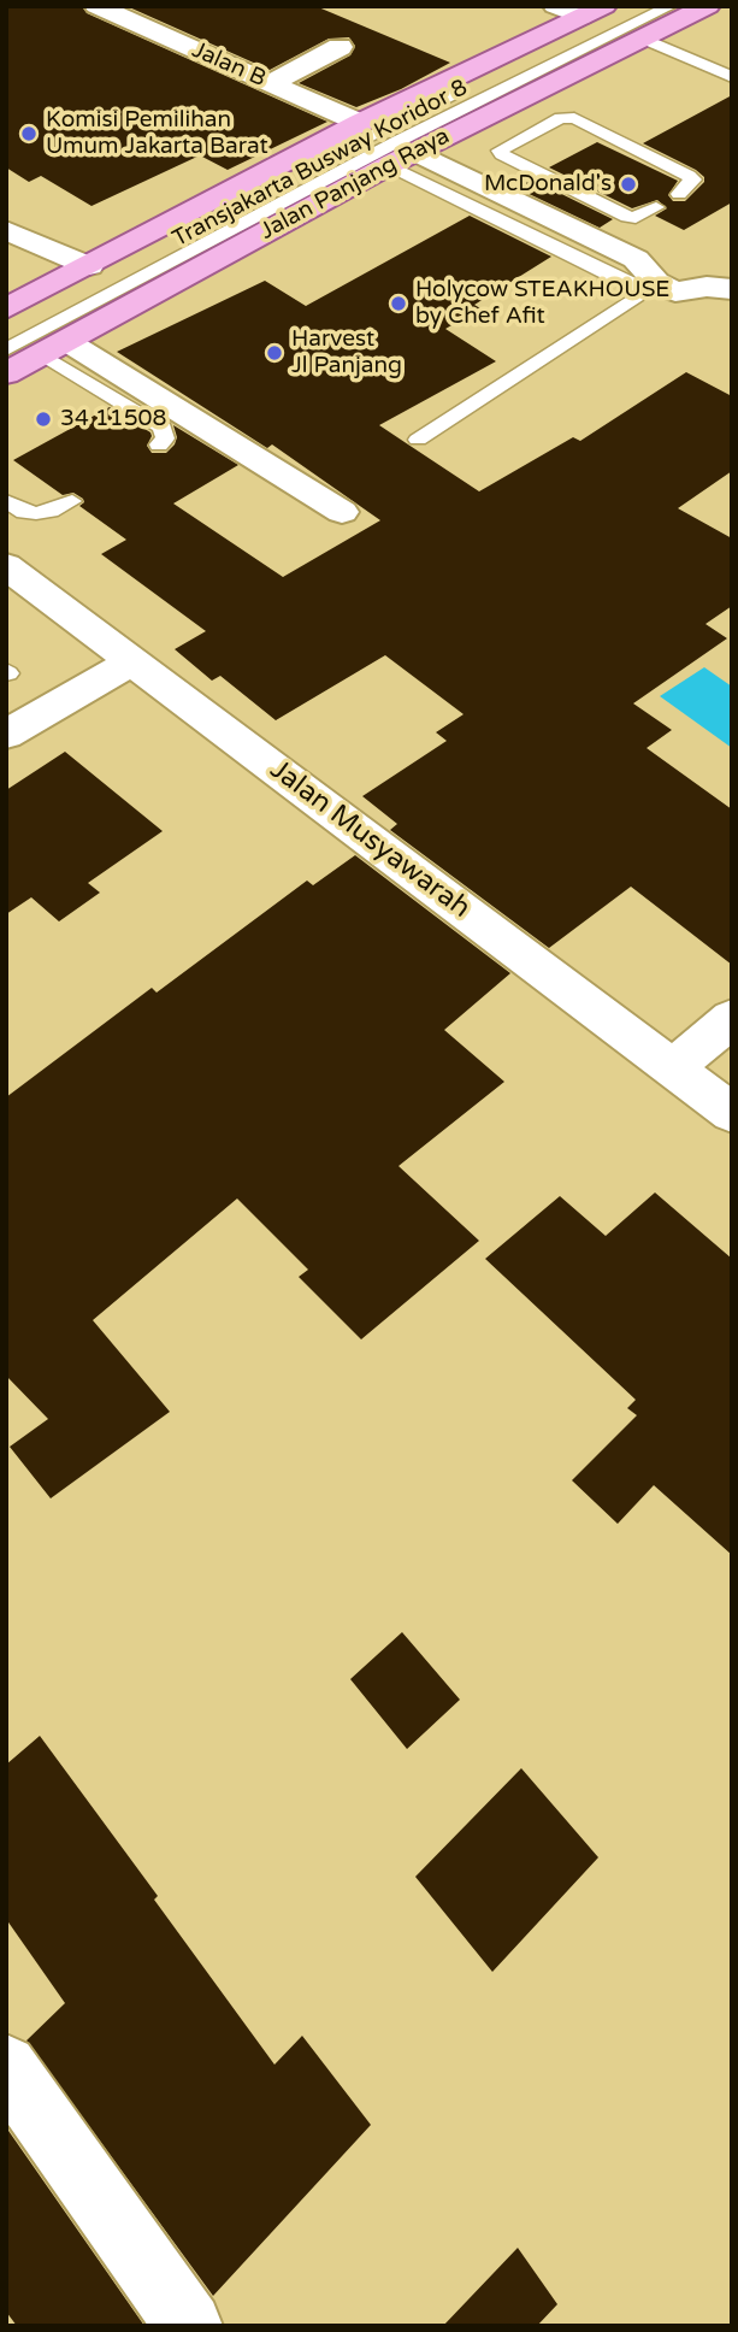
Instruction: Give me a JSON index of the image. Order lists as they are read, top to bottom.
{
  "streets": {
    "main road": ["Jalan Panjang Raya"],
    "street": ["Jalan B", "Jalan Musyawarah"],
    "lane": ["Transjakarta Busway Koridor 8"]
  },
  "crossings": [
    ["Jalan B", "Jalan Panjang Raya"]
  ],
  "places": [
    "Komisi Pemilihan Umum Jakarta Barat",
    "McDonald's",
    "Holycow STEAKHOUSE by Chef Afit",
    "Harvest Jl Panjang",
    "34 11508"
  ]
}
